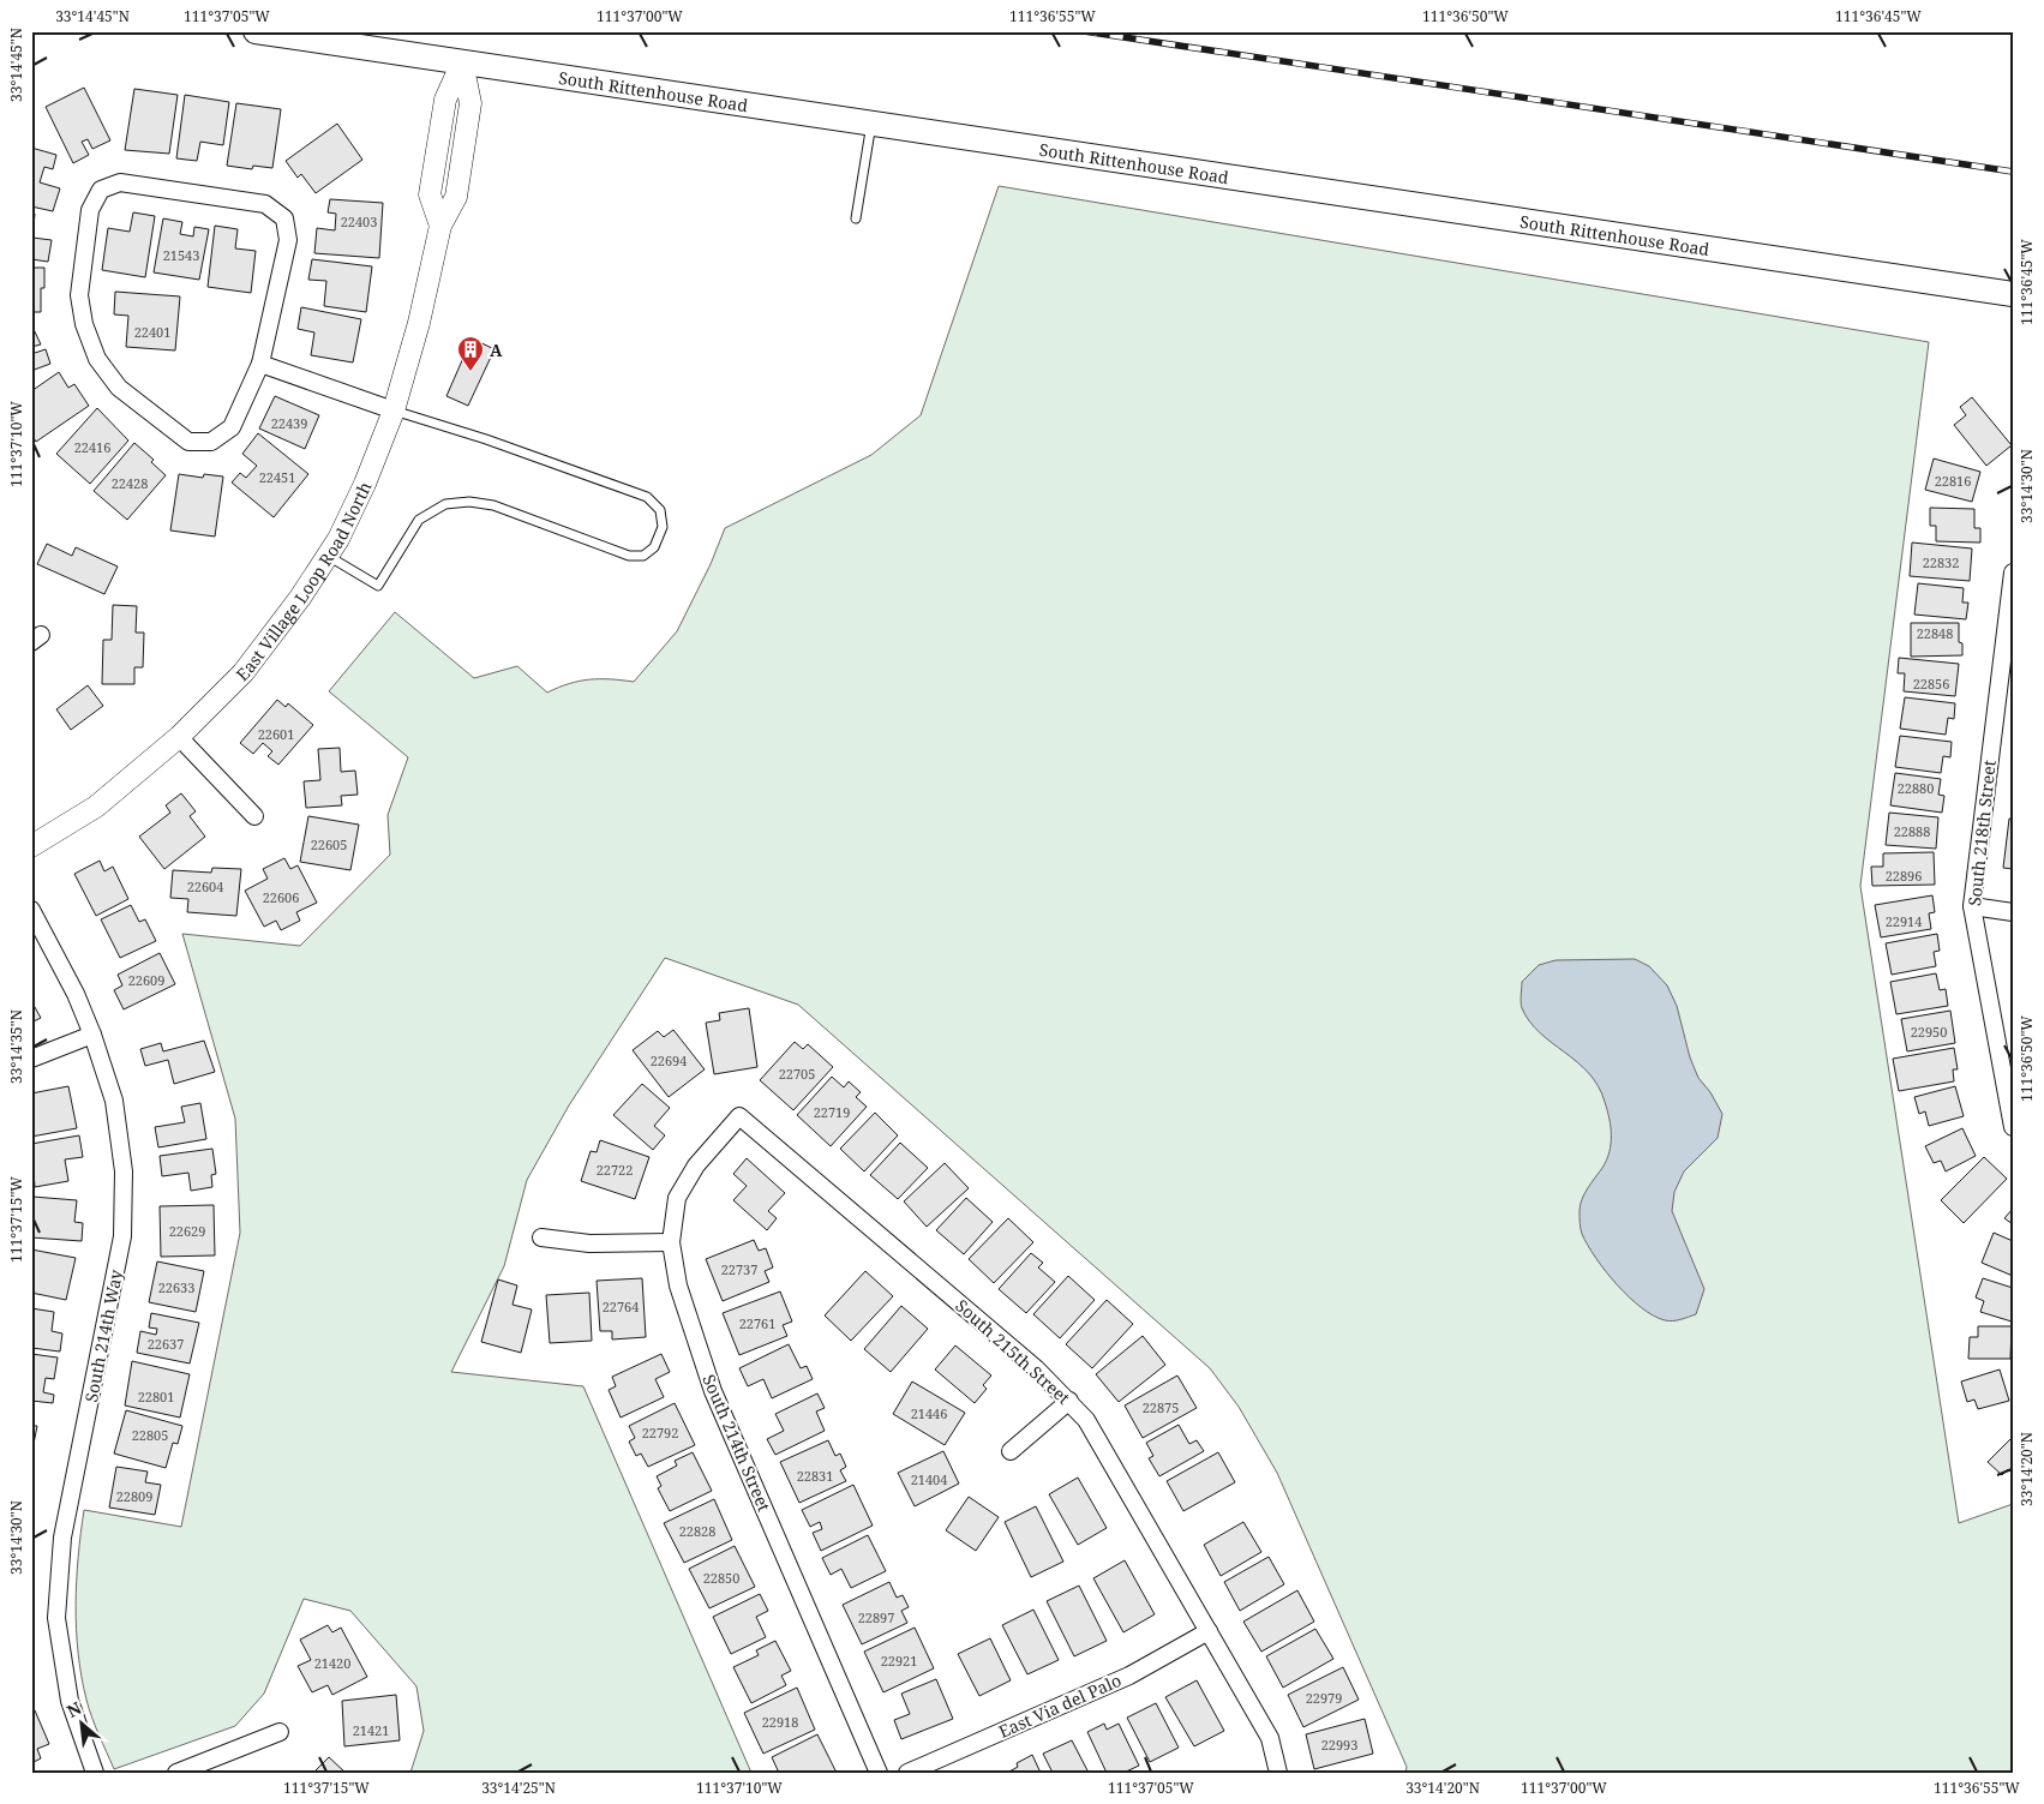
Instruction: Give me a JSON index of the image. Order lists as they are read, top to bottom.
{
  "streets": {
    "main road": ["South Rittenhouse Road"],
    "street": [
      "East Village Loop Road North",
      "South 218th Street",
      "South 214th Way",
      "South 215th Street",
      "South 214th Street",
      "East Via del Palo"
    ]
  },
  "crossings": [
    ["South Rittenhouse Road", "East Village Loop Road North"],
    ["South 215th Street", "South 214th Street"],
    ["South 215th Street", "East Via del Palo"]
  ],
  "places": {
    "building": ["A"]
  },
  "house_numbers": [
    "22403",
    "21543",
    "22401",
    "22439",
    "22416",
    "22451",
    "22816",
    "22428",
    "22832",
    "22848",
    "22856",
    "22601",
    "22880",
    "22888",
    "22605",
    "22896",
    "22604",
    "22606",
    "22914",
    "22609",
    "22950",
    "22694",
    "22705",
    "22719",
    "22722",
    "22629",
    "22737",
    "22633",
    "22764",
    "22761",
    "22637",
    "22801",
    "22875",
    "21446",
    "22792",
    "22805",
    "22831",
    "21404",
    "22809",
    "22828",
    "22850",
    "22897",
    "22921",
    "21420",
    "22979",
    "22918",
    "21421",
    "22993"
  ],
  "north": "top left",
  "coordinates": [
    "33°14'45\"N",
    "111°37'05\"W",
    "111°37'00\"W",
    "111°36'55\"W",
    "111°36'50\"W",
    "111°36'45\"W",
    "111°37'10\"W",
    "33°14'30\"N",
    "33°14'35\"N",
    "111°37'15\"W",
    "33°14'20\"N",
    "33°14'25\"N"
  ]
}
